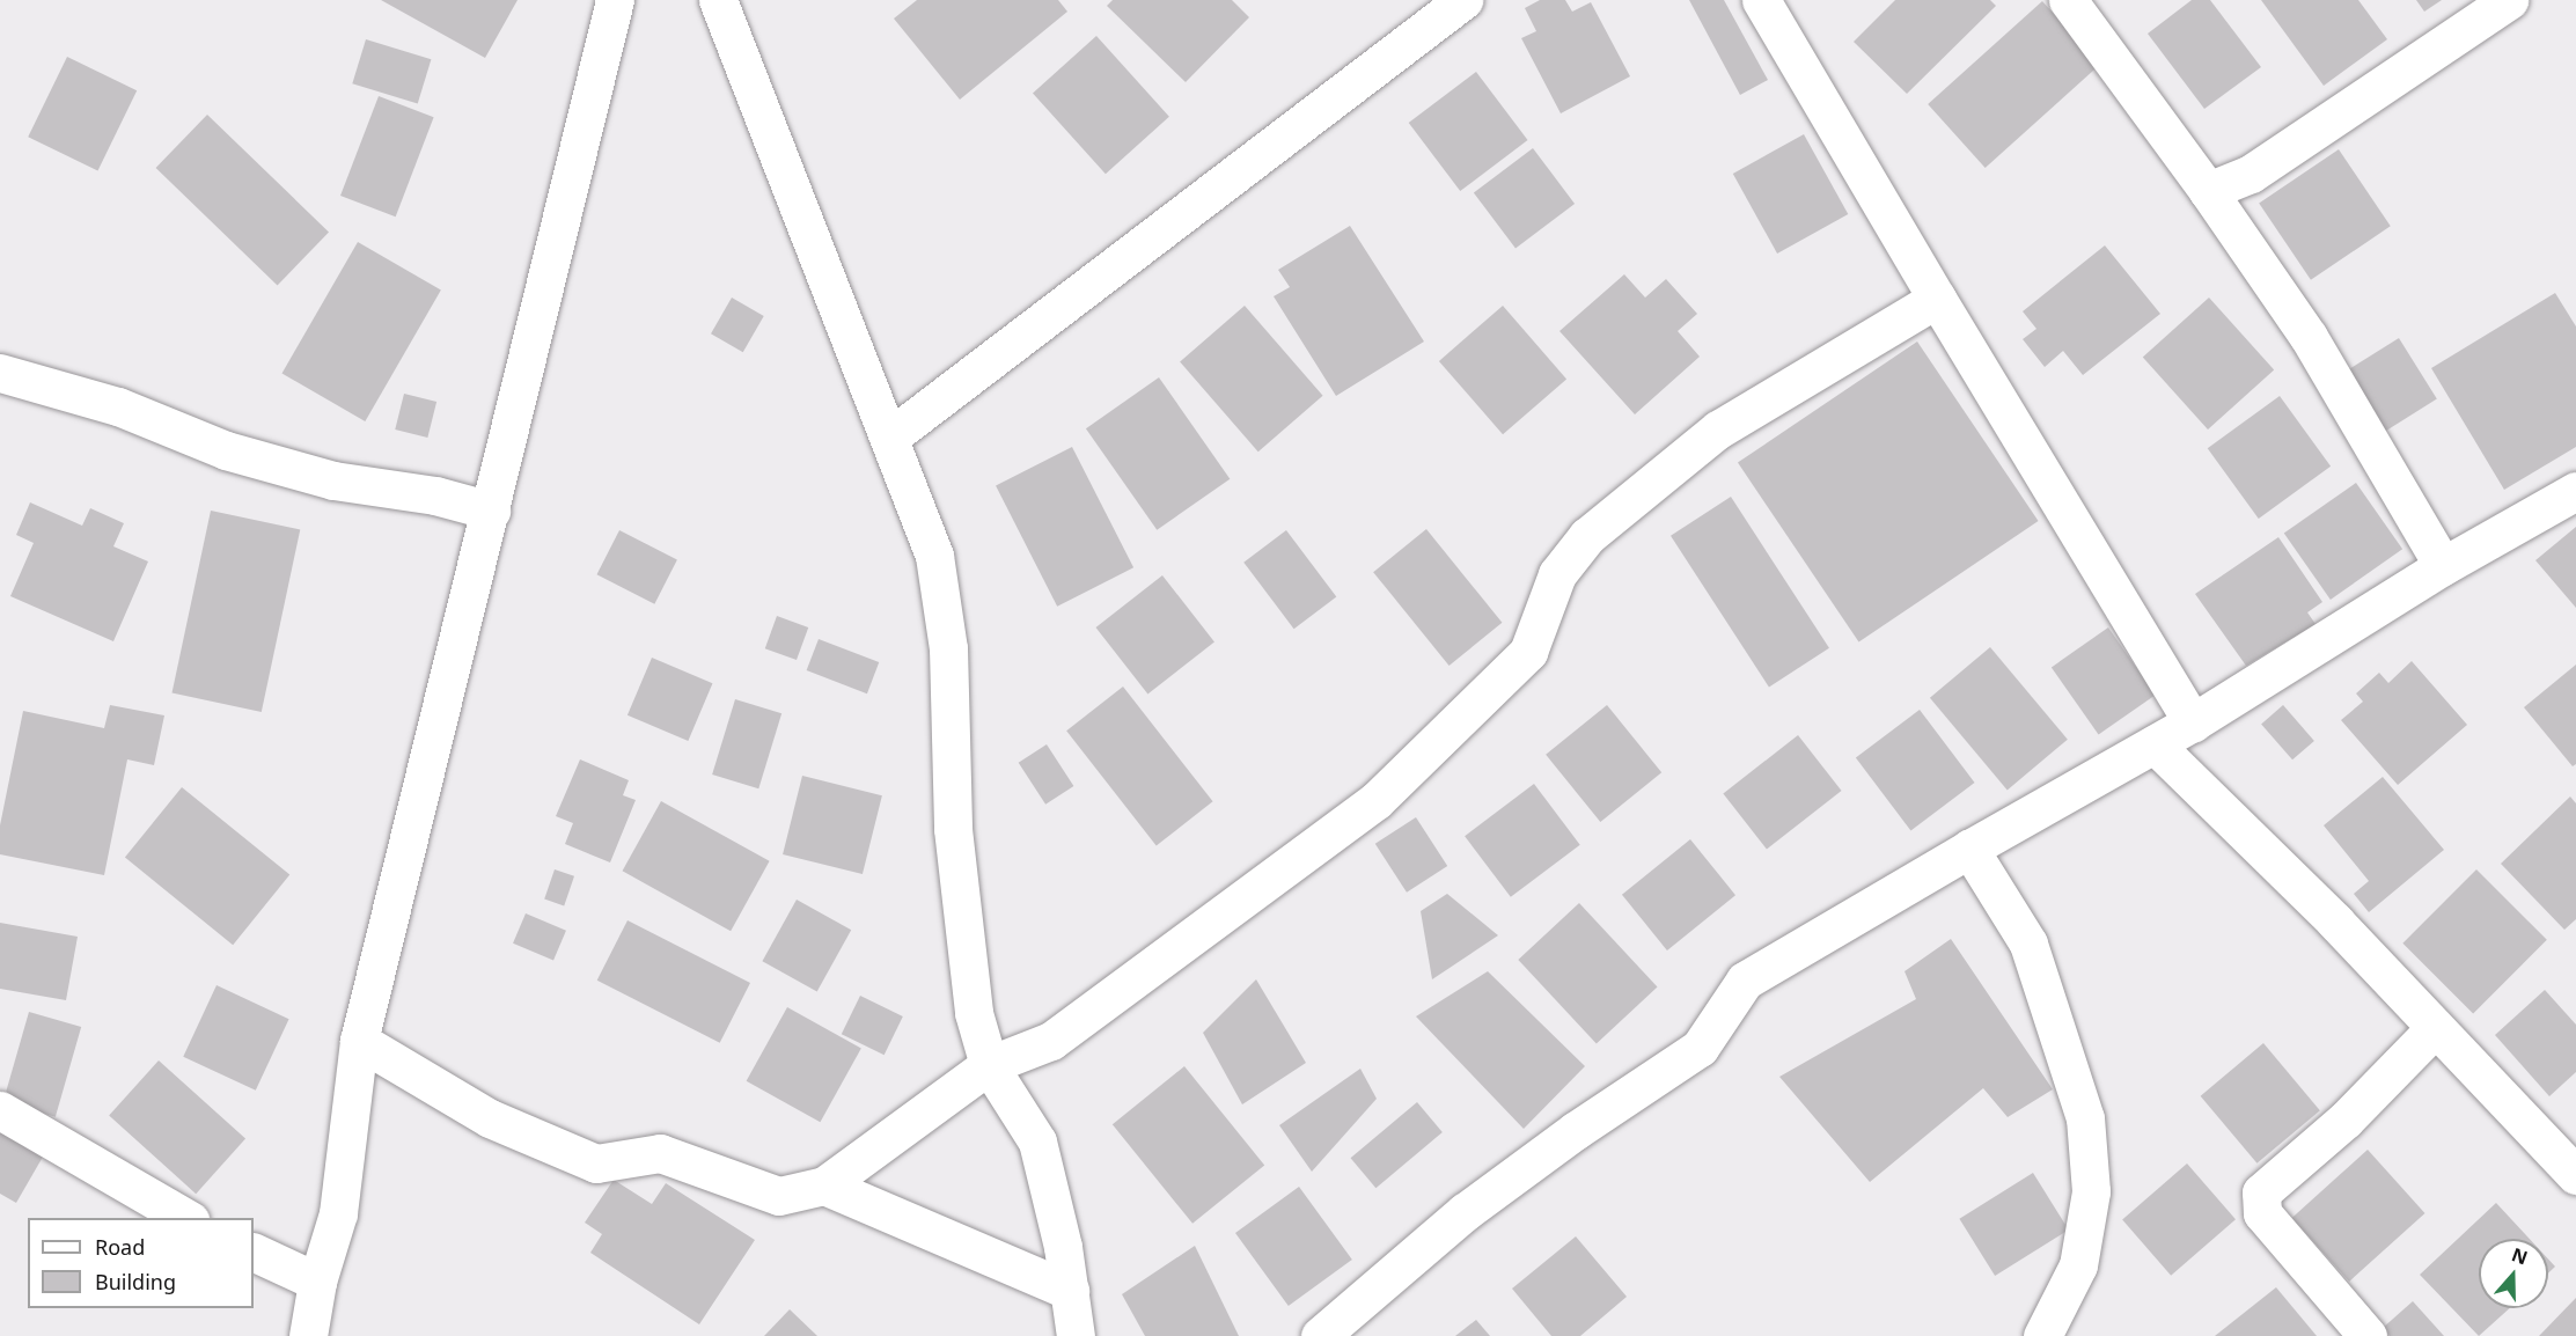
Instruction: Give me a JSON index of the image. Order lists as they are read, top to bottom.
{
  "legend": ["Road", "Building"],
  "north": "top"
}
